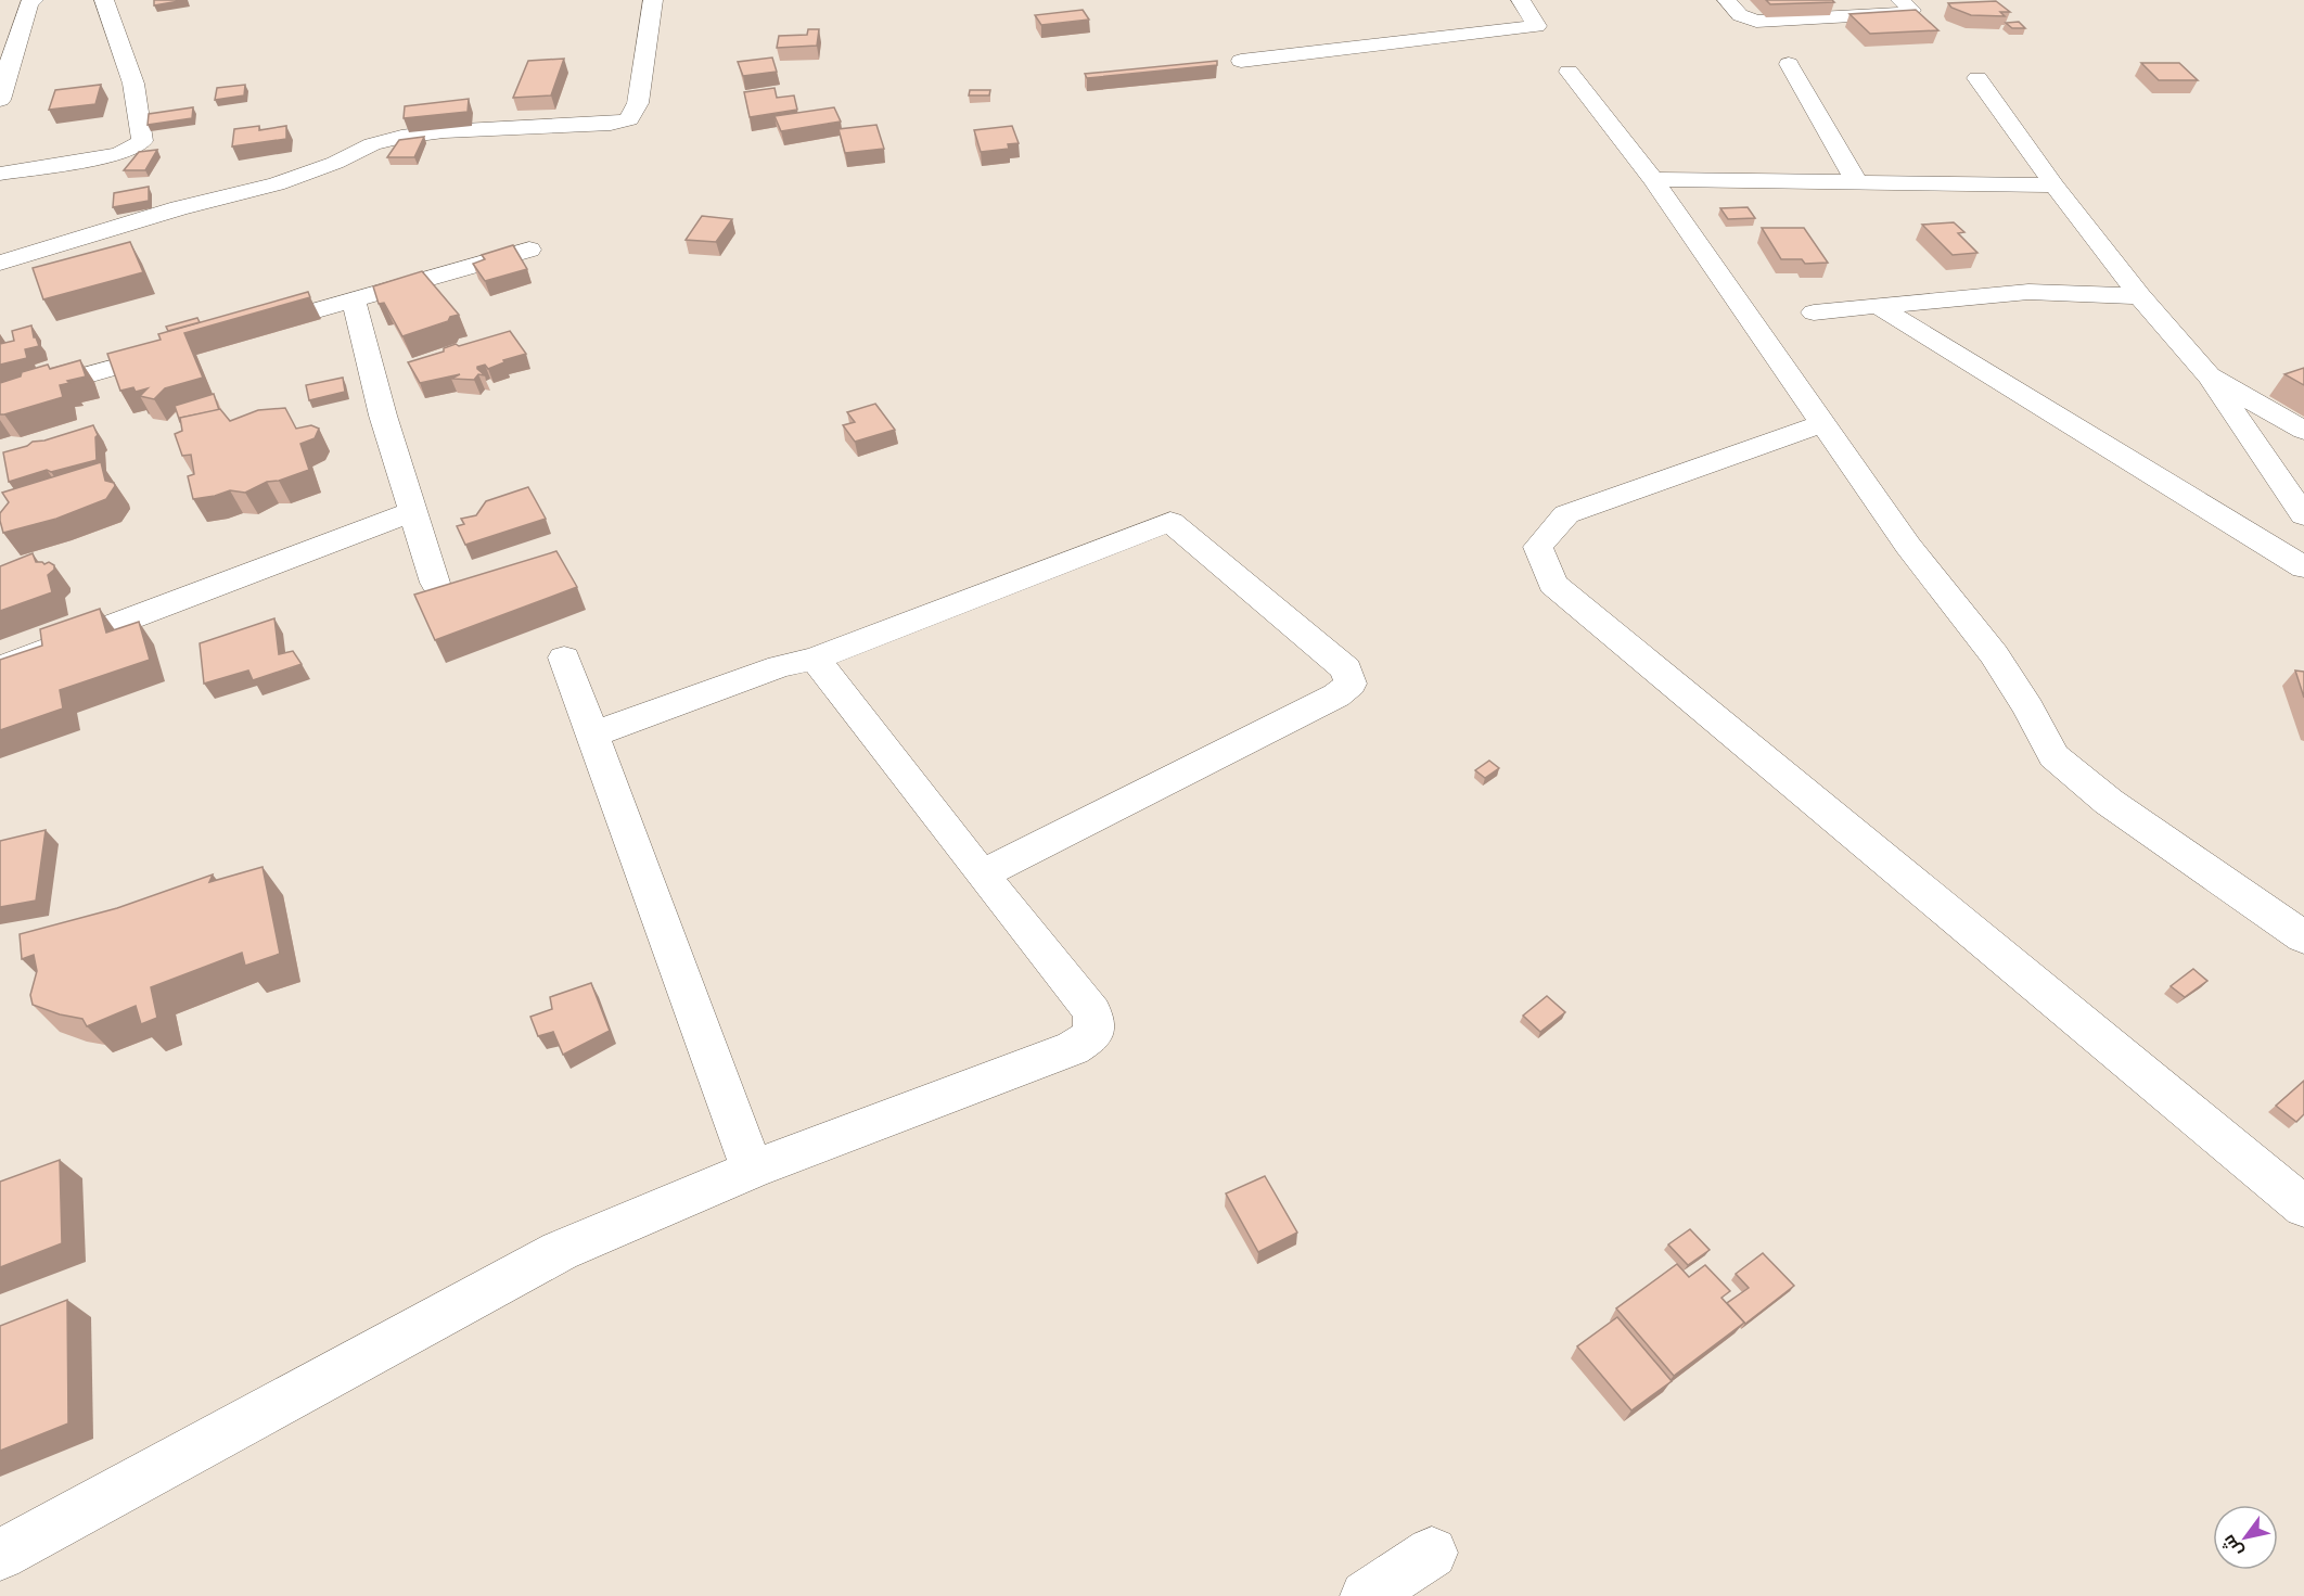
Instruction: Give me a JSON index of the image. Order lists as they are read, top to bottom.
{
  "north": "bottom left"
}
